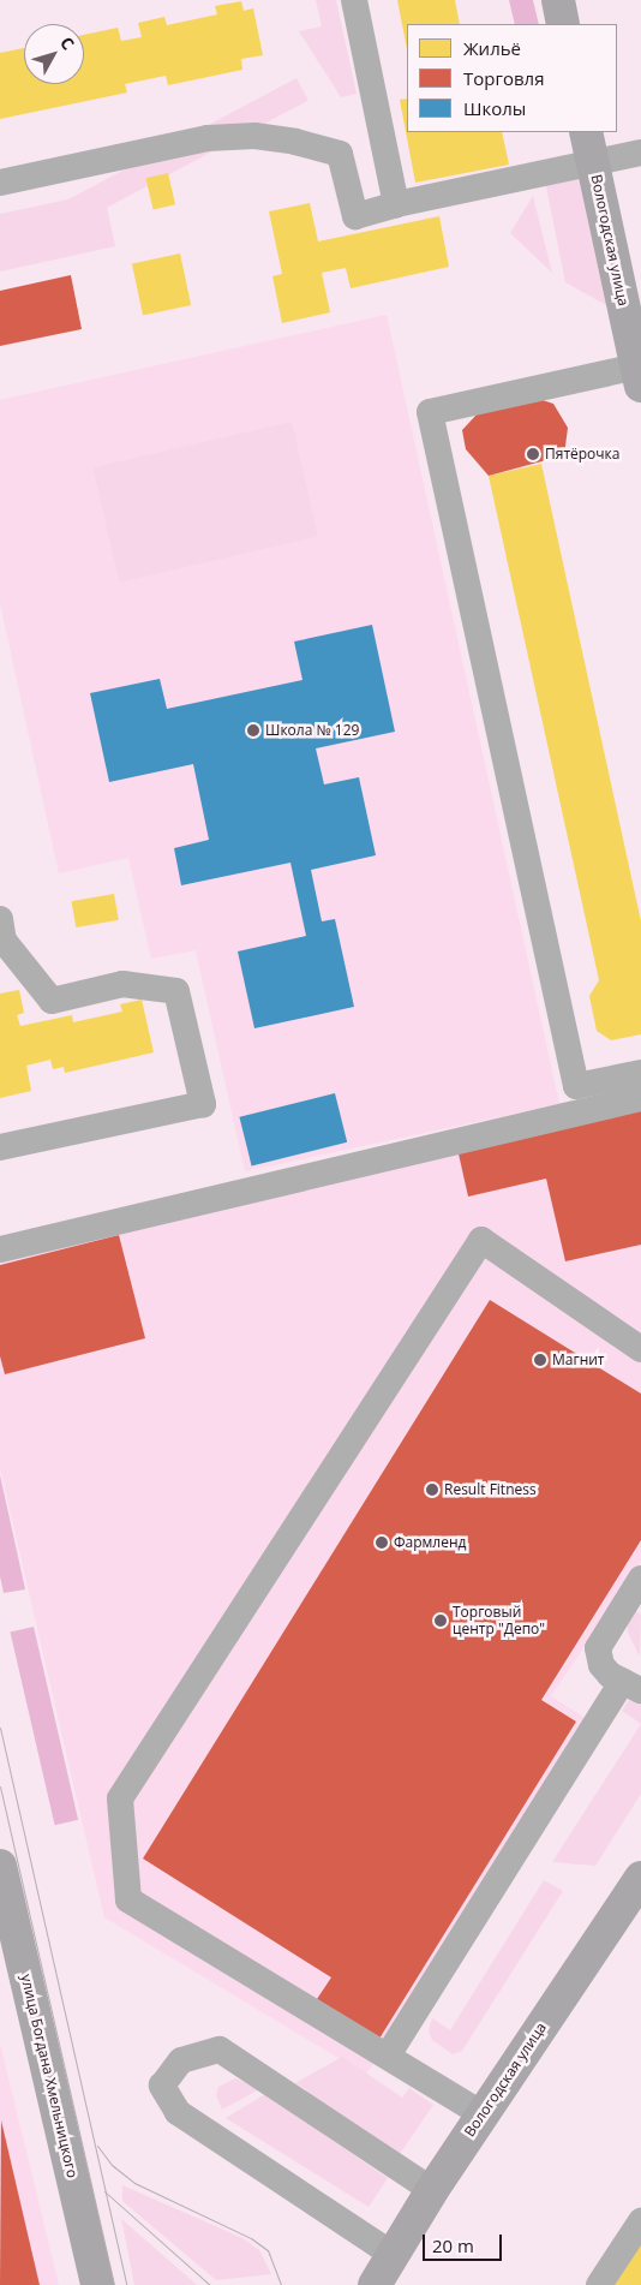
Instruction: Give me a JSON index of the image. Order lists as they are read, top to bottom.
{
  "streets": {
    "main road": ["Вологодская улица", "улица Богдана Хмельницкого"]
  },
  "places": [
    "Пятёрочка",
    "Школа № 129",
    "Магнит",
    "Result Fitness",
    "Фармленд",
    "Торговый центр \"Депо\""
  ],
  "legend": ["Жильё", "Торговля", "Школы"],
  "scale_bar": "20 m",
  "north": "top right"
}
